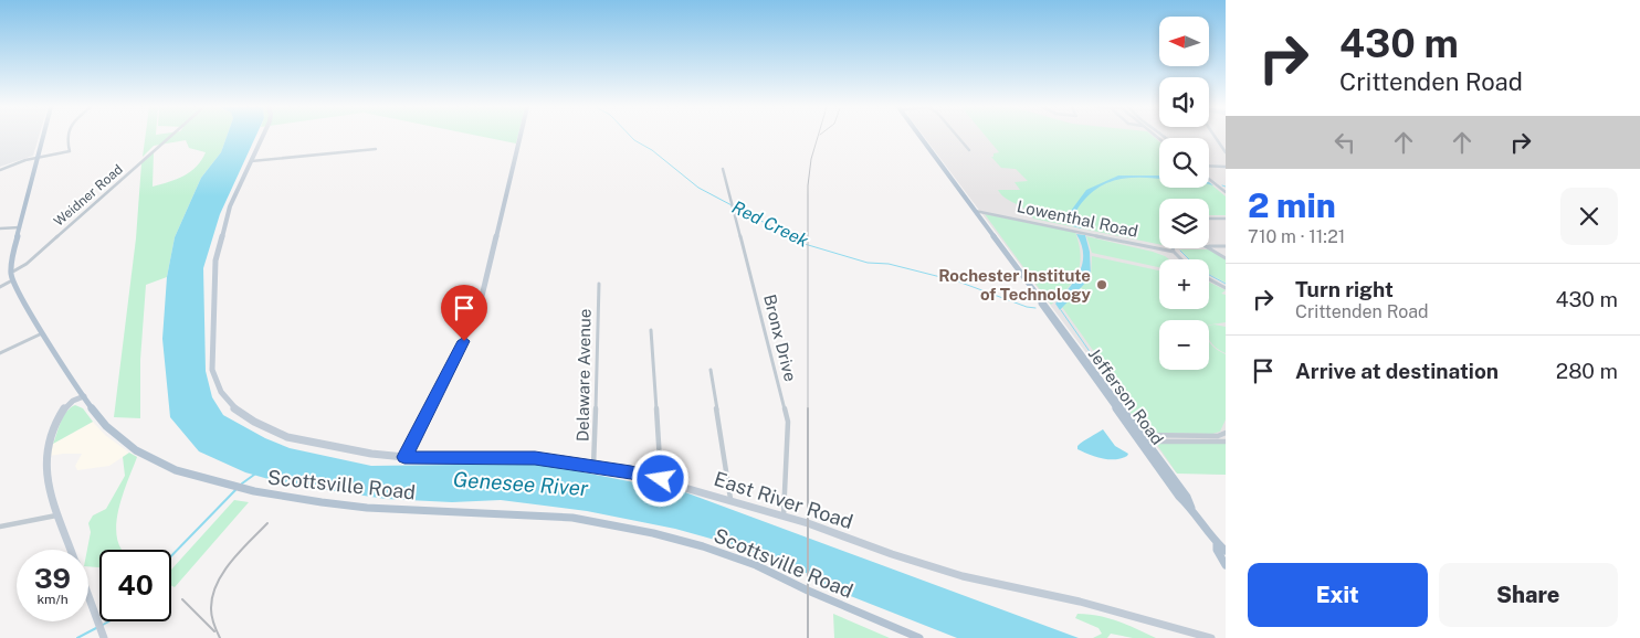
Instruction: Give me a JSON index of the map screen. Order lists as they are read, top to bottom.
{
  "streets": {
    "main road": ["Jefferson Road", "Scottsville Road"],
    "street": [
      "Weidner Road",
      "Lowenthal Road",
      "Bronx Drive",
      "Delaware Avenue",
      "East River Road"
    ]
  },
  "crossings": [
    ["Weidner Road", "Scottsville Road"],
    ["Lowenthal Road", "Jefferson Road"],
    ["Bronx Drive", "East River Road"],
    ["Delaware Avenue", "East River Road"]
  ],
  "water": ["Red Creek", "Genesee River"],
  "places": ["Rochester Institute of Technology"],
  "north": "left",
  "page": {
    "turn": ["430 m", "Crittenden Road"],
    "map_buttons": ["+", "−"],
    "heading": ["2 min", "710 m · 11:21"],
    "list": [
      {
        "name": "Turn right",
        "note": "Crittenden Road",
        "value": "430 m"
      },
      {
        "name": "Arrive at destination",
        "value": "280 m"
      }
    ],
    "speed": "39 km/h",
    "limit": "40",
    "buttons": ["Exit", "Share"]
  }
}
